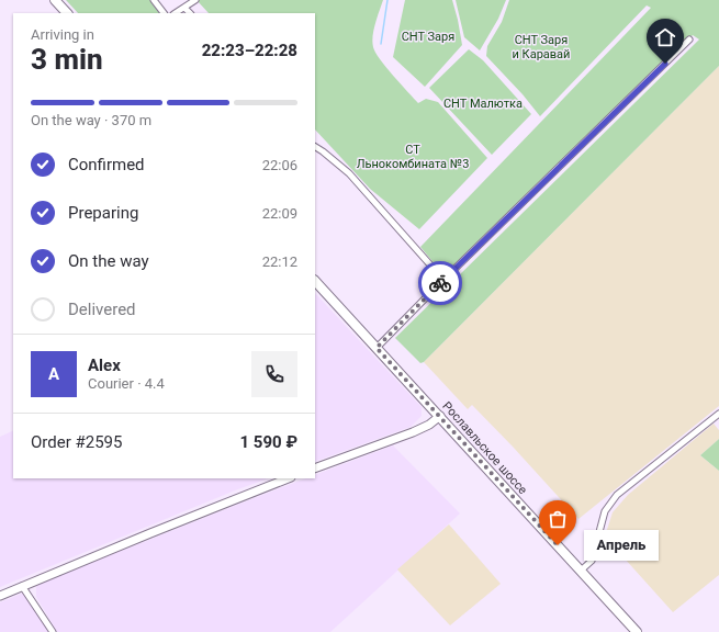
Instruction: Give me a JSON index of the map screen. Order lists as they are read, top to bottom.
{
  "streets": {
    "main road": ["Рославльское шоссе"]
  },
  "parks": [
    "СНТ Заря",
    "СНТ Заря и Каравай",
    "СНТ Малютка",
    "СТ Льнокомбината №3"
  ],
  "places": ["Апрель"],
  "page": {
    "heading": ["3 min", "Arriving in", "22:23–22:28"],
    "panel": [
      "Alex",
      "Courier · 4.4",
      "Order #2595",
      "1 590 ₽"
    ],
    "bar": "On the way · 370 m",
    "list": [
      ["Confirmed", "22:06"],
      ["Preparing", "22:09"],
      ["On the way", "22:12"],
      "Delivered"
    ],
    "round": "A",
    "bubble": "Апрель"
  }
}
